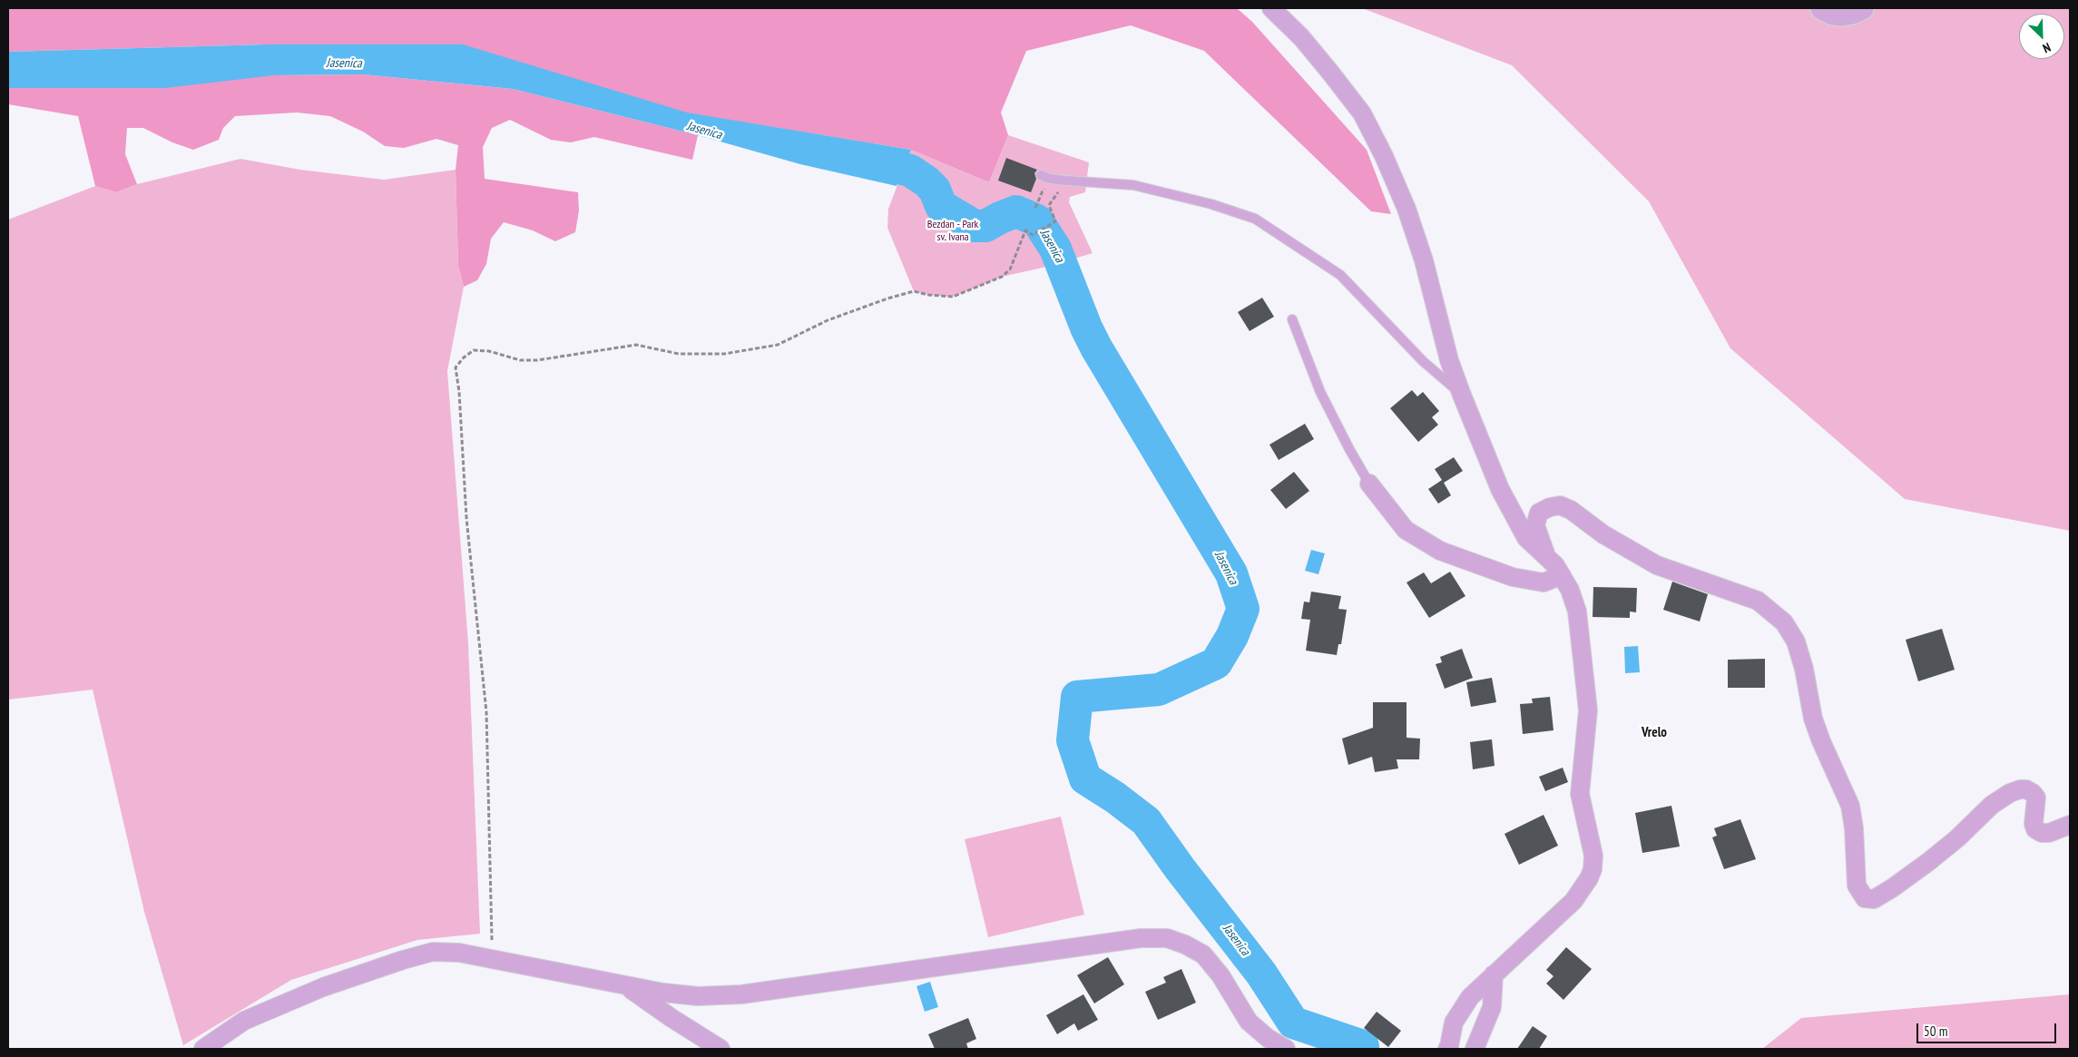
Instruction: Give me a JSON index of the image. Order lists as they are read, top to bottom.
{
  "districts": ["Vrelo"],
  "water": ["Jasenica"],
  "parks": ["Bezdan - Park sv. Ivana"],
  "scale_bar": "50 m",
  "north": "bottom right"
}
